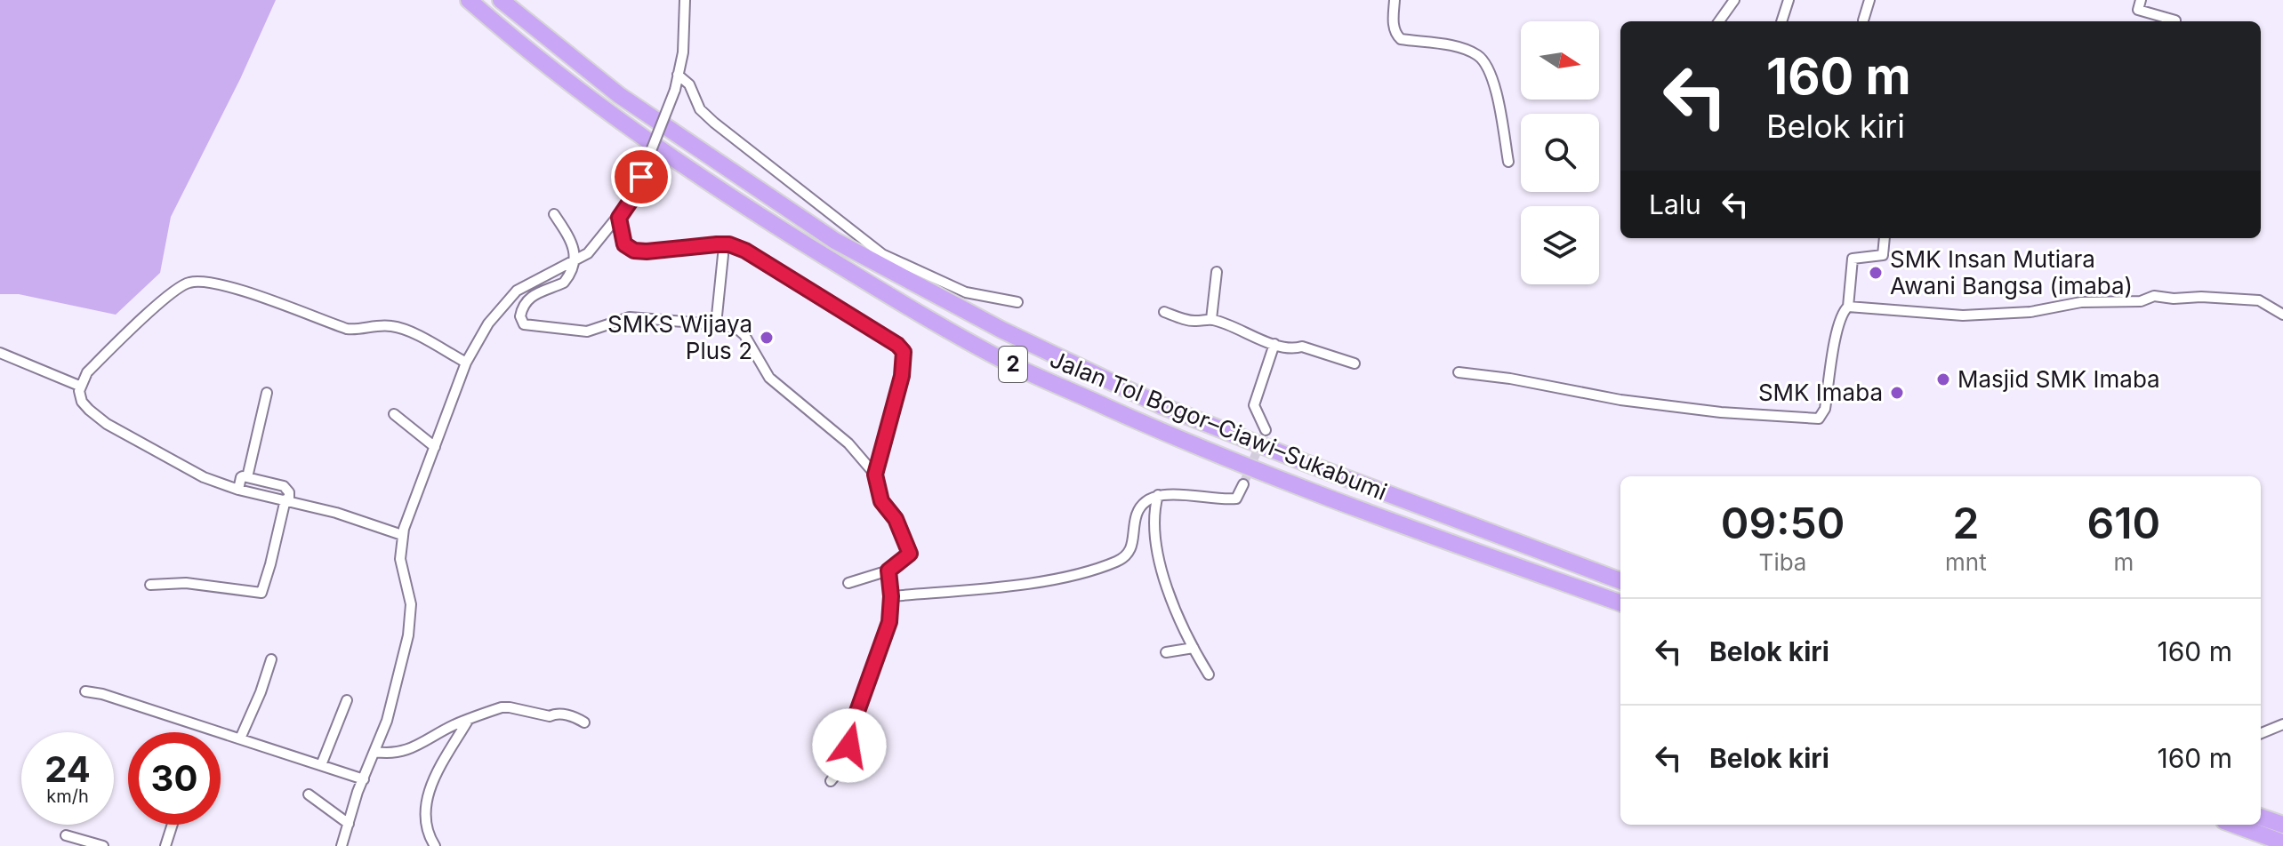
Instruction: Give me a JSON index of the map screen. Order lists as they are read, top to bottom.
{
  "streets": {
    "highway": ["2", "Jalan Tol Bogor–Ciawi–Sukabumi"]
  },
  "places": [
    "SMK Insan Mutiara Awani Bangsa (imaba)",
    "SMKS Wijaya Plus 2",
    "Masjid SMK Imaba",
    "SMK Imaba"
  ],
  "north": "right",
  "page": {
    "turn": ["160 m", "Belok kiri"],
    "then": "Lalu",
    "eta": [
      "09:50",
      "Tiba",
      "2",
      "mnt",
      "610",
      "m"
    ],
    "list": [
      {
        "name": "Belok kiri",
        "value": "160 m"
      },
      {
        "name": "Belok kiri",
        "value": "160 m"
      }
    ],
    "speed": "24 km/h",
    "limit": "30"
  }
}
